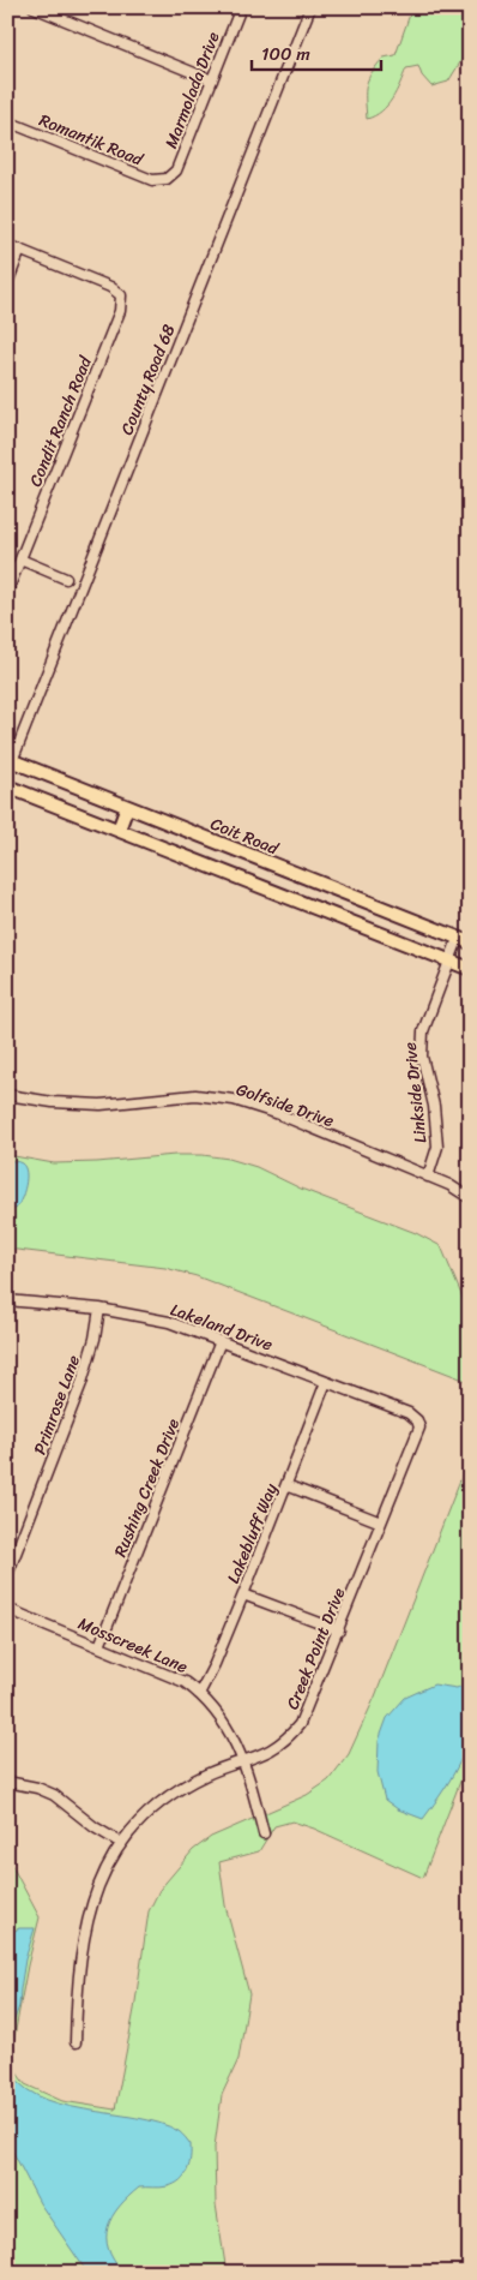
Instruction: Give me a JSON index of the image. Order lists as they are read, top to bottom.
{
  "streets": {
    "main road": ["Coit Road"],
    "street": [
      "Marmolada Drive",
      "Romantik Road",
      "County Road 68",
      "Condit Ranch Road",
      "Linkside Drive",
      "Golfside Drive",
      "Lakeland Drive",
      "Primrose Lane",
      "Rushing Creek Drive",
      "Lakebluff Way",
      "Mosscreek Lane",
      "Creek Point Drive"
    ]
  },
  "crossings": [
    ["Marmolada Drive", "Romantik Road"],
    ["County Road 68", "Coit Road"],
    ["Coit Road", "Linkside Drive"],
    ["Linkside Drive", "Golfside Drive"],
    ["Lakeland Drive", "Primrose Lane"],
    ["Lakeland Drive", "Rushing Creek Drive"],
    ["Lakeland Drive", "Lakebluff Way"],
    ["Lakeland Drive", "Creek Point Drive"],
    ["Rushing Creek Drive", "Mosscreek Lane"],
    ["Lakebluff Way", "Mosscreek Lane"],
    ["Mosscreek Lane", "Creek Point Drive"]
  ],
  "scale_bar": "100 m"
}
